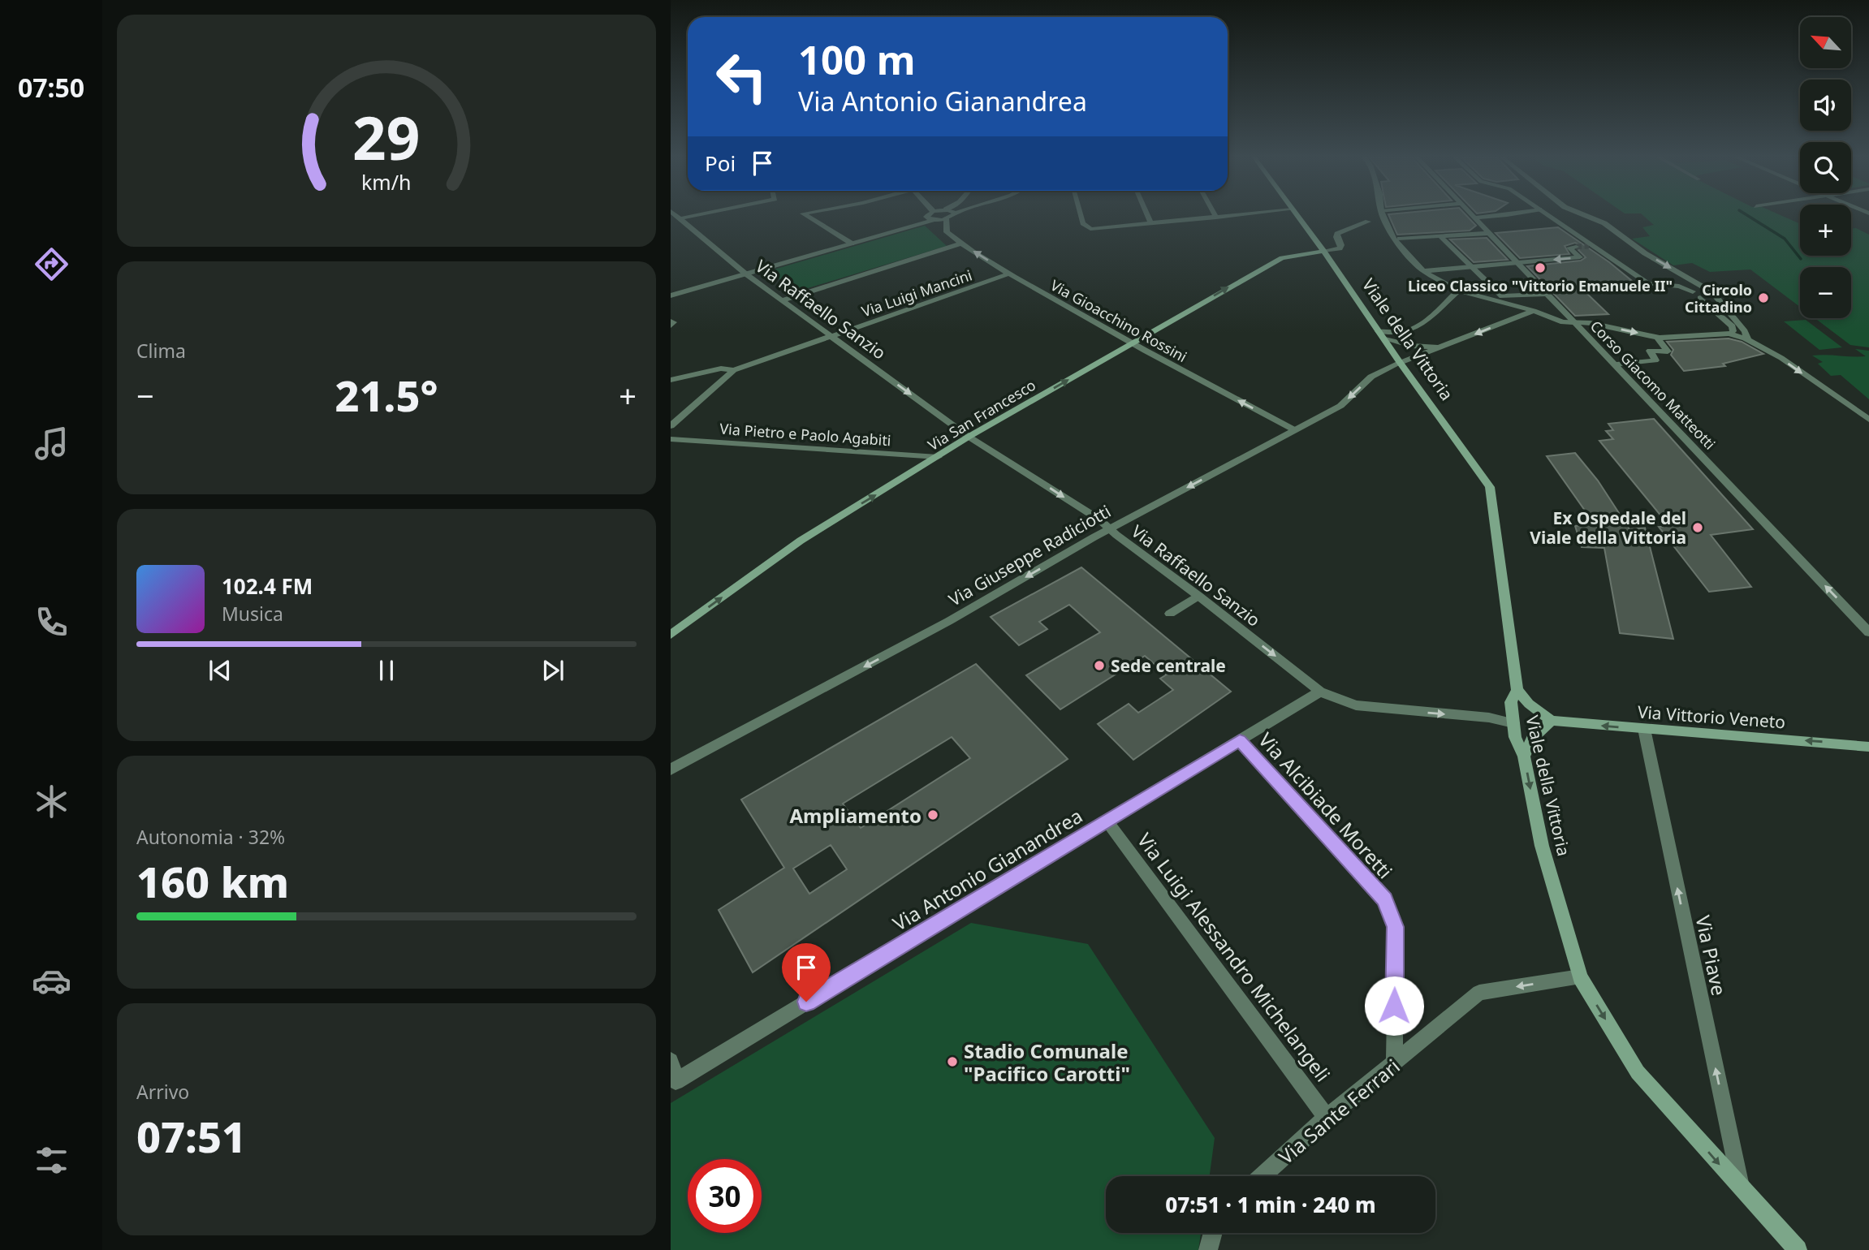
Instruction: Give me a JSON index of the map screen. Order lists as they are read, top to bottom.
{
  "streets": {
    "main road": ["Viale della Vittoria", "Via San Francesco", "Via Vittorio Veneto"],
    "street": [
      "Via Luigi Mancini",
      "Via Raffaello Sanzio",
      "Via Gioacchino Rossini",
      "Corso Giacomo Matteotti",
      "Via Pietro e Paolo Agabiti",
      "Via Giuseppe Radiciotti",
      "Via Alcibiade Moretti",
      "Via Antonio Gianandrea",
      "Via Piave",
      "Via Luigi Alessandro Michelangeli",
      "Via Sante Ferrari"
    ]
  },
  "crossings": [
    ["Via Luigi Mancini", "Via Raffaello Sanzio"],
    ["Via Luigi Mancini", "Via Gioacchino Rossini"],
    ["Via Raffaello Sanzio", "Viale della Vittoria"],
    ["Via Raffaello Sanzio", "Via San Francesco"],
    ["Via Raffaello Sanzio", "Via Giuseppe Radiciotti"],
    ["Via Raffaello Sanzio", "Via Antonio Gianandrea"],
    ["Via Gioacchino Rossini", "Via San Francesco"],
    ["Via Gioacchino Rossini", "Via Giuseppe Radiciotti"],
    ["Viale della Vittoria", "Via San Francesco"],
    ["Viale della Vittoria", "Via Giuseppe Radiciotti"],
    ["Viale della Vittoria", "Via Piave"],
    ["Viale della Vittoria", "Via Sante Ferrari"],
    ["Via San Francesco", "Via Pietro e Paolo Agabiti"],
    ["Via Vittorio Veneto", "Via Piave"],
    ["Via Alcibiade Moretti", "Via Antonio Gianandrea"],
    ["Via Alcibiade Moretti", "Via Sante Ferrari"],
    ["Via Antonio Gianandrea", "Via Luigi Alessandro Michelangeli"],
    ["Via Luigi Alessandro Michelangeli", "Via Sante Ferrari"]
  ],
  "one_way": [
    "Via Raffaello Sanzio",
    "Via Gioacchino Rossini",
    "Viale della Vittoria",
    "Corso Giacomo Matteotti",
    "Via San Francesco",
    "Via Giuseppe Radiciotti",
    "Via Vittorio Veneto",
    "Via Piave",
    "Via Sante Ferrari"
  ],
  "places": [
    "Liceo Classico \"Vittorio Emanuele II\"",
    "Circolo Cittadino",
    "Ex Ospedale del Viale della Vittoria",
    "Sede centrale",
    "Ampliamento",
    "Stadio Comunale \"Pacifico Carotti\""
  ],
  "north": "top left",
  "page": {
    "tabs": "07:50",
    "map_buttons": ["+", "−"],
    "turn": ["100 m", "Via Antonio Gianandrea"],
    "then": "Poi",
    "tile": [
      "Clima",
      ["Autonomia · 32%", "160 km"],
      ["Arrivo", "07:51"]
    ],
    "heat": ["−", "21.5°", "+"],
    "song": ["102.4 FM", "Musica"],
    "limit": "30",
    "trip": "07:51 · 1 min · 240 m",
    "gauge": ["29", "km/h"]
  }
}
